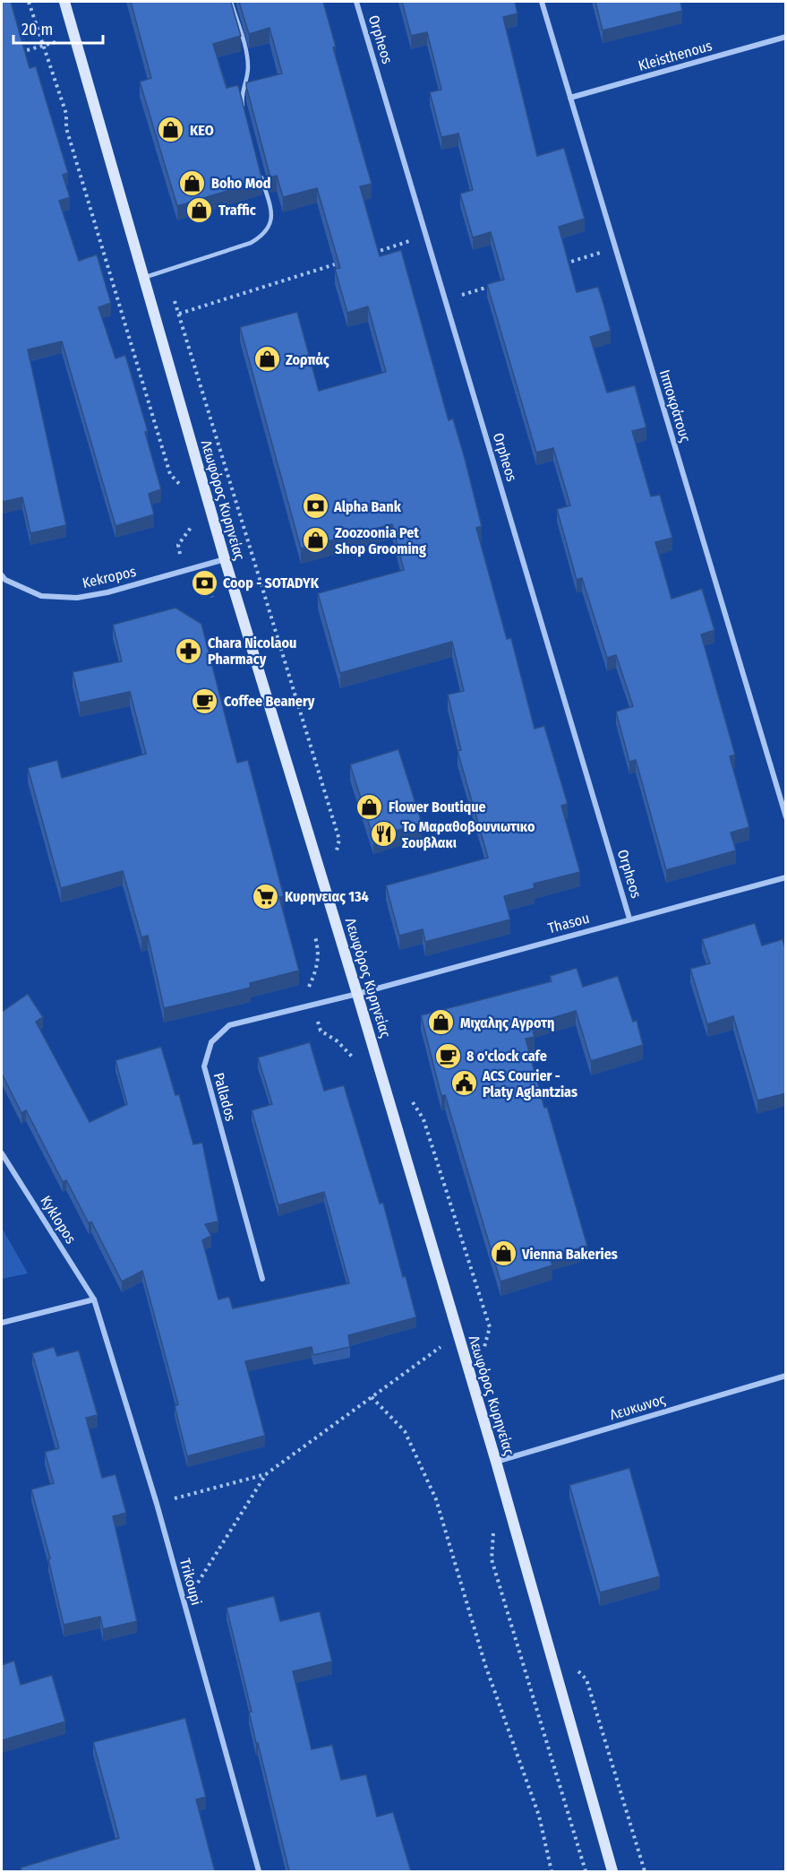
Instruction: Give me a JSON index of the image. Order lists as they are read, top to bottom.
{
  "streets": {
    "main road": ["Λεωφόρος Κυρηνείας"],
    "street": [
      "Orpheos",
      "Kleisthenous",
      "Ιπποκράτους",
      "Kekropos",
      "Thasou",
      "Pallados",
      "Kyklopos",
      "Λευκωνος",
      "Trikoupi"
    ]
  },
  "crossings": [
    ["Orpheos", "Thasou"],
    ["Kleisthenous", "Ιπποκράτους"],
    ["Λεωφόρος Κυρηνείας", "Kekropos"],
    ["Λεωφόρος Κυρηνείας", "Thasou"],
    ["Λεωφόρος Κυρηνείας", "Pallados"],
    ["Λεωφόρος Κυρηνείας", "Λευκωνος"],
    ["Thasou", "Pallados"],
    ["Kyklopos", "Trikoupi"]
  ],
  "places": {
    "shop": [
      "KEO",
      "Boho Mod",
      "Traffic",
      "Ζορπάς",
      "Zoozoonia Pet Shop Grooming",
      "Flower Boutique",
      "Μιχαλης Αγροτη",
      "Vienna Bakeries"
    ],
    "bank": ["Alpha Bank", "Coop - SOTADYK"],
    "pharmacy": ["Chara Nicolaou Pharmacy"],
    "cafe": ["Coffee Beanery", "8 o'clock cafe"],
    "restaurant": ["Το Μαραθοβουνιωτικο Σουβλακι"],
    "supermarket": ["Κυρηνειας 134"],
    "public building": ["ACS Courier - Platy Aglantzias"]
  },
  "scale_bar": "20 m"
}
